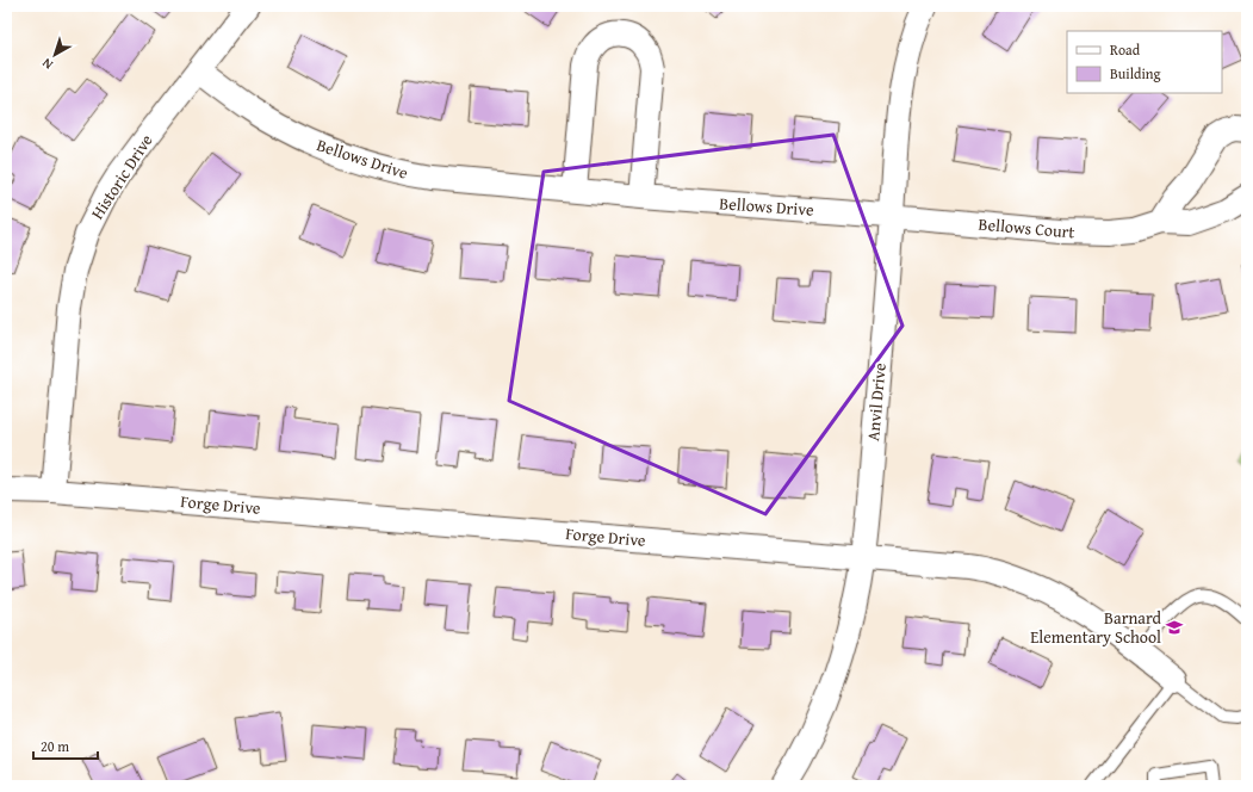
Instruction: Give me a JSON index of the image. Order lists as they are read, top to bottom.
{
  "streets": {
    "street": [
      "Bellows Drive",
      "Historic Drive",
      "Bellows Court",
      "Anvil Drive",
      "Forge Drive"
    ]
  },
  "crossings": [
    ["Bellows Drive", "Historic Drive"],
    ["Bellows Drive", "Bellows Court"],
    ["Bellows Drive", "Anvil Drive"],
    ["Historic Drive", "Forge Drive"],
    ["Bellows Court", "Anvil Drive"],
    ["Anvil Drive", "Forge Drive"]
  ],
  "places": {
    "school or university": ["Barnard Elementary School"]
  },
  "legend": ["Road", "Building"],
  "scale_bar": "20 m",
  "north": "bottom left"
}
